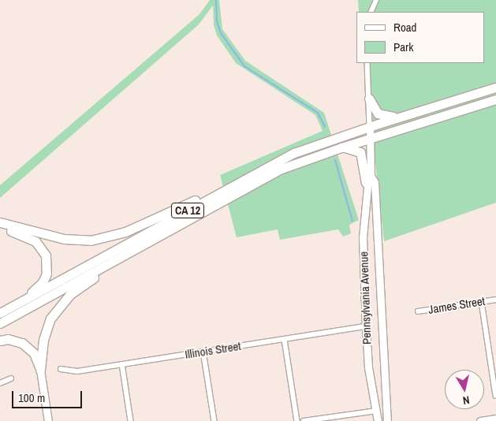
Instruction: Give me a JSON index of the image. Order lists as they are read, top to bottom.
{
  "streets": {
    "highway": ["CA 12"],
    "main road": ["Pennsylvania Avenue"],
    "street": ["James Street", "Illinois Street"]
  },
  "crossings": [
    ["CA 12", "Pennsylvania Avenue"],
    ["Pennsylvania Avenue", "Illinois Street"]
  ],
  "legend": ["Road", "Park"],
  "scale_bar": "100 m",
  "north": "bottom"
}
